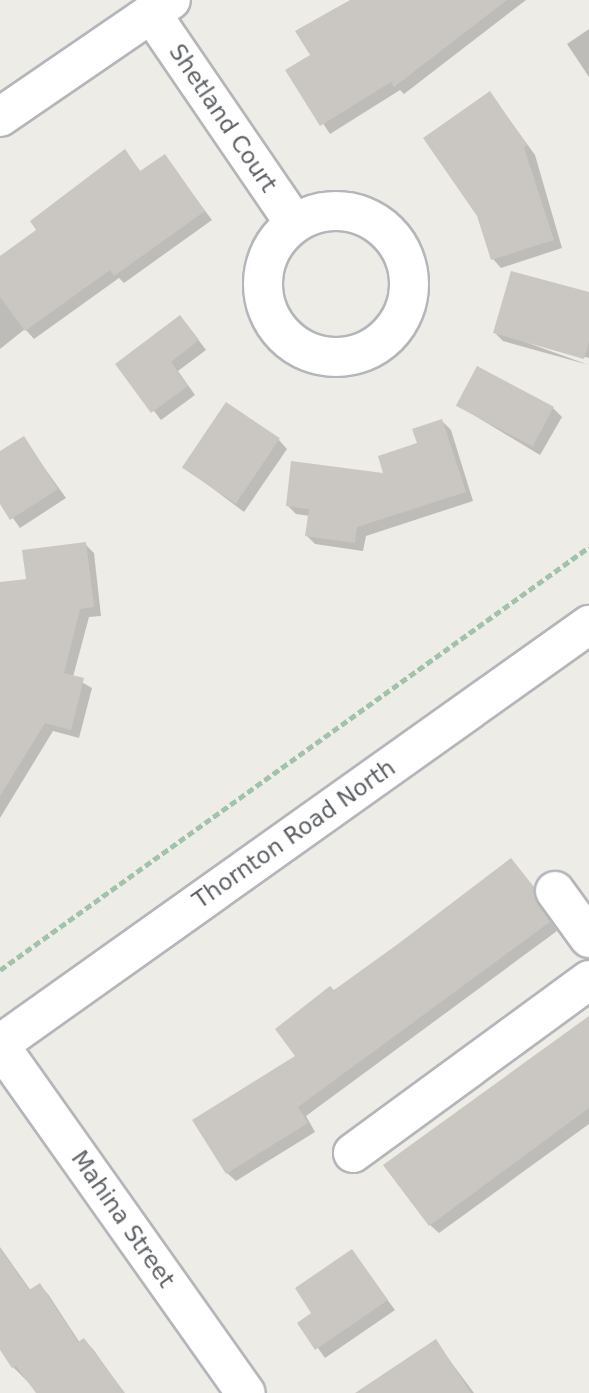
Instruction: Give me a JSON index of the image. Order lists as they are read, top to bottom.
{
  "streets": {
    "street": ["Shetland Court", "Thornton Road North", "Mahina Street"]
  },
  "crossings": [
    ["Thornton Road North", "Mahina Street"]
  ]
}
